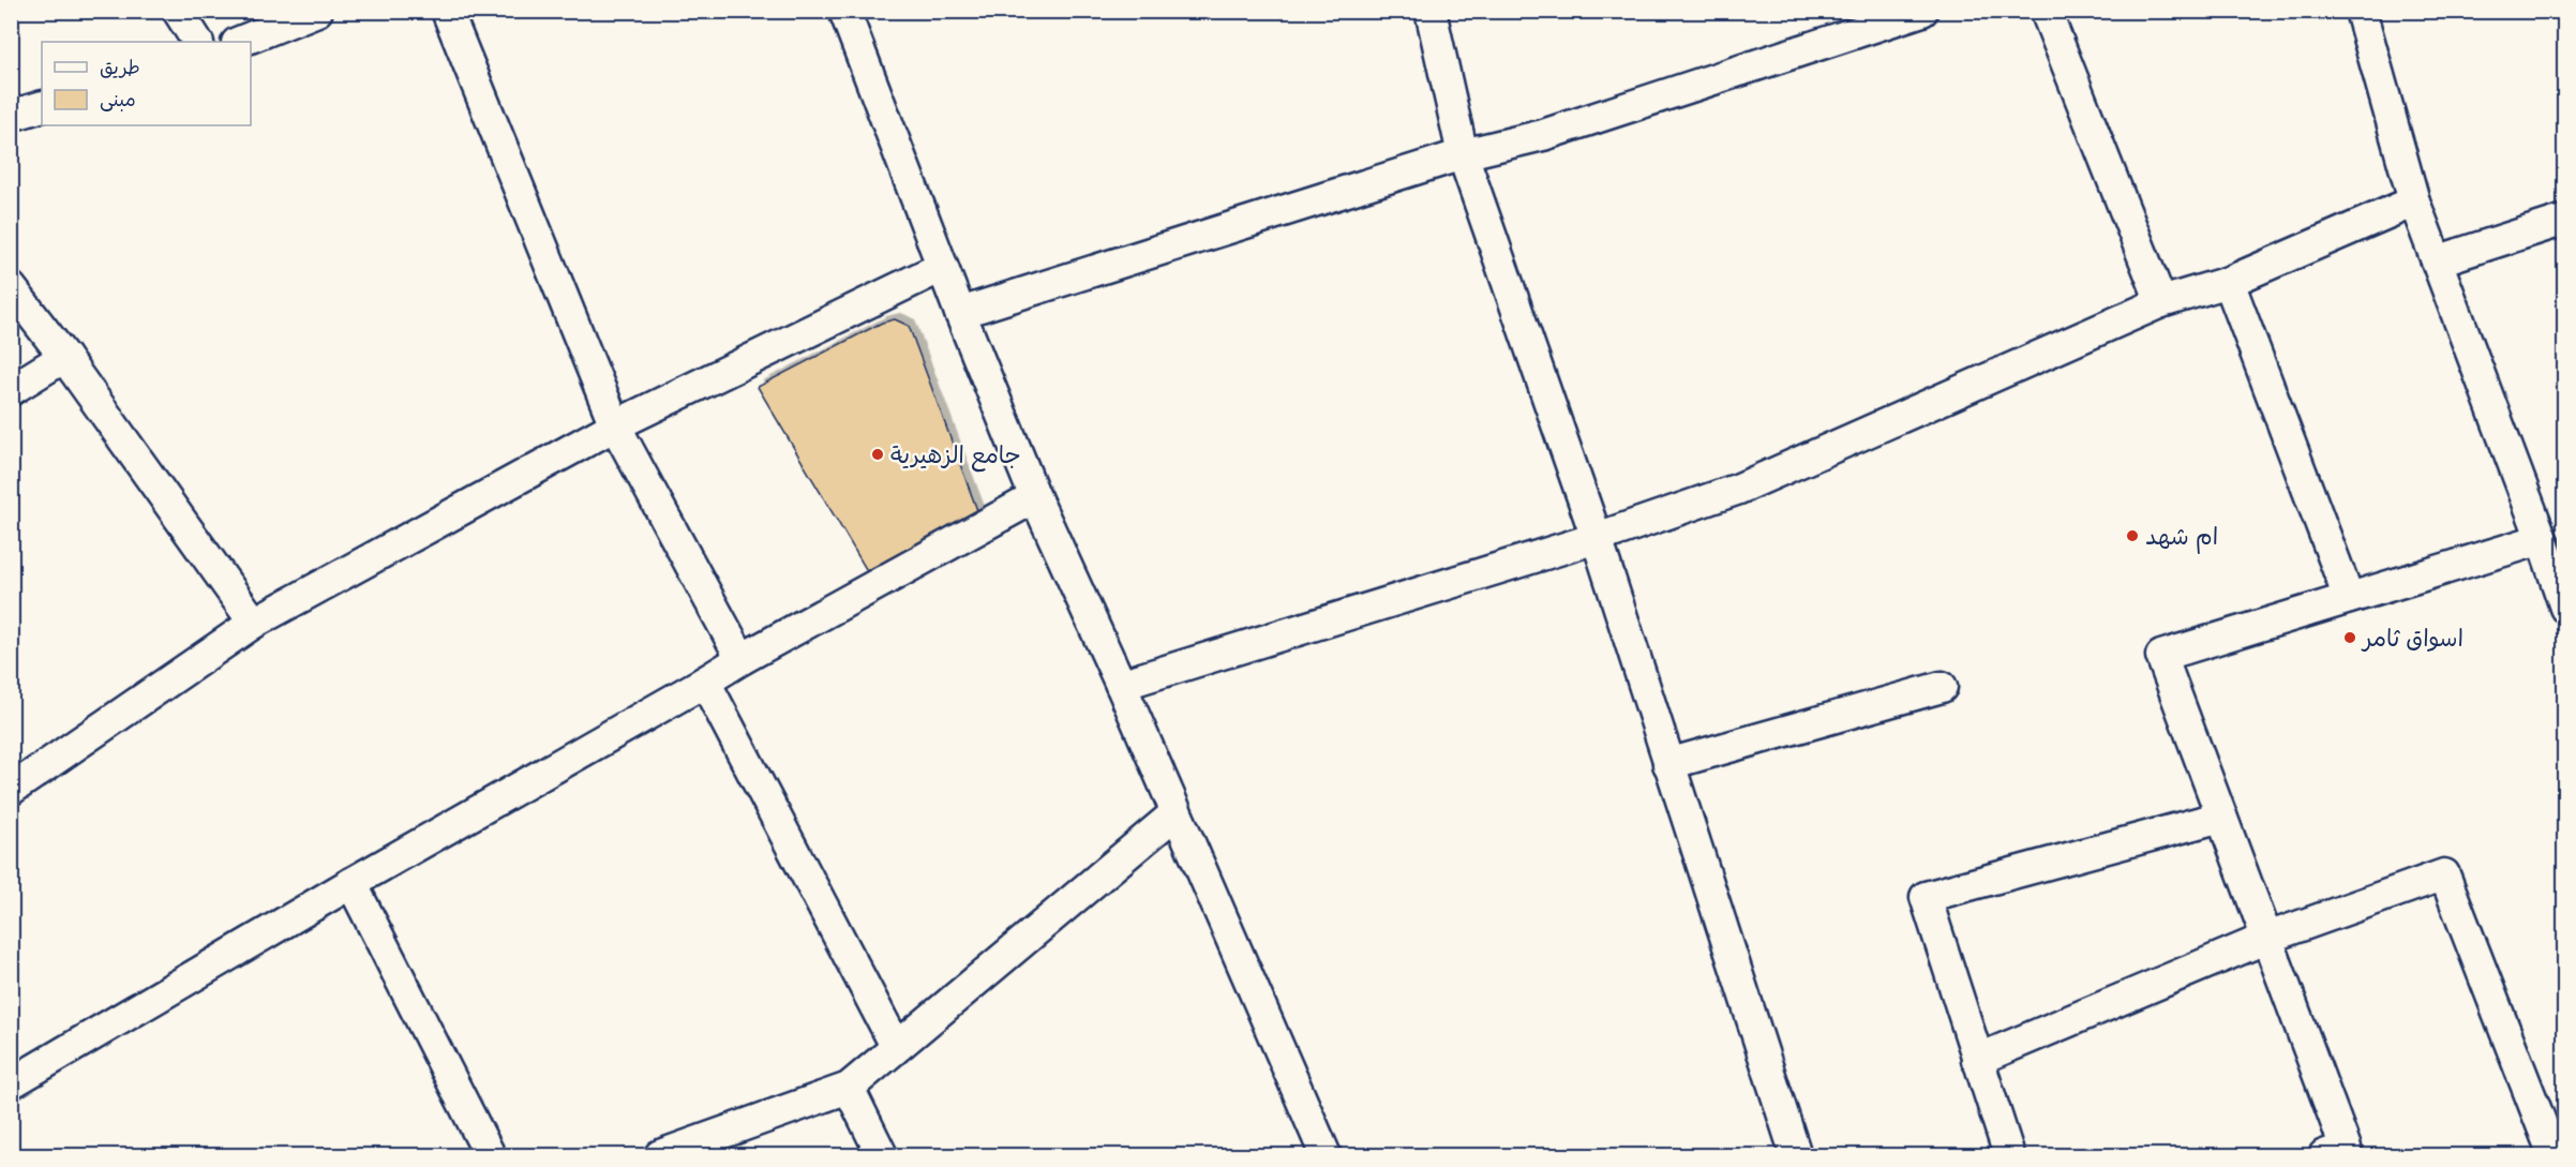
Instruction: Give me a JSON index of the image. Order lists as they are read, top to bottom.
{
  "places": ["جامع الزهيرية", "ام شهد", "اسواق ثامر"],
  "legend": ["طريق", "مبنى"]
}
